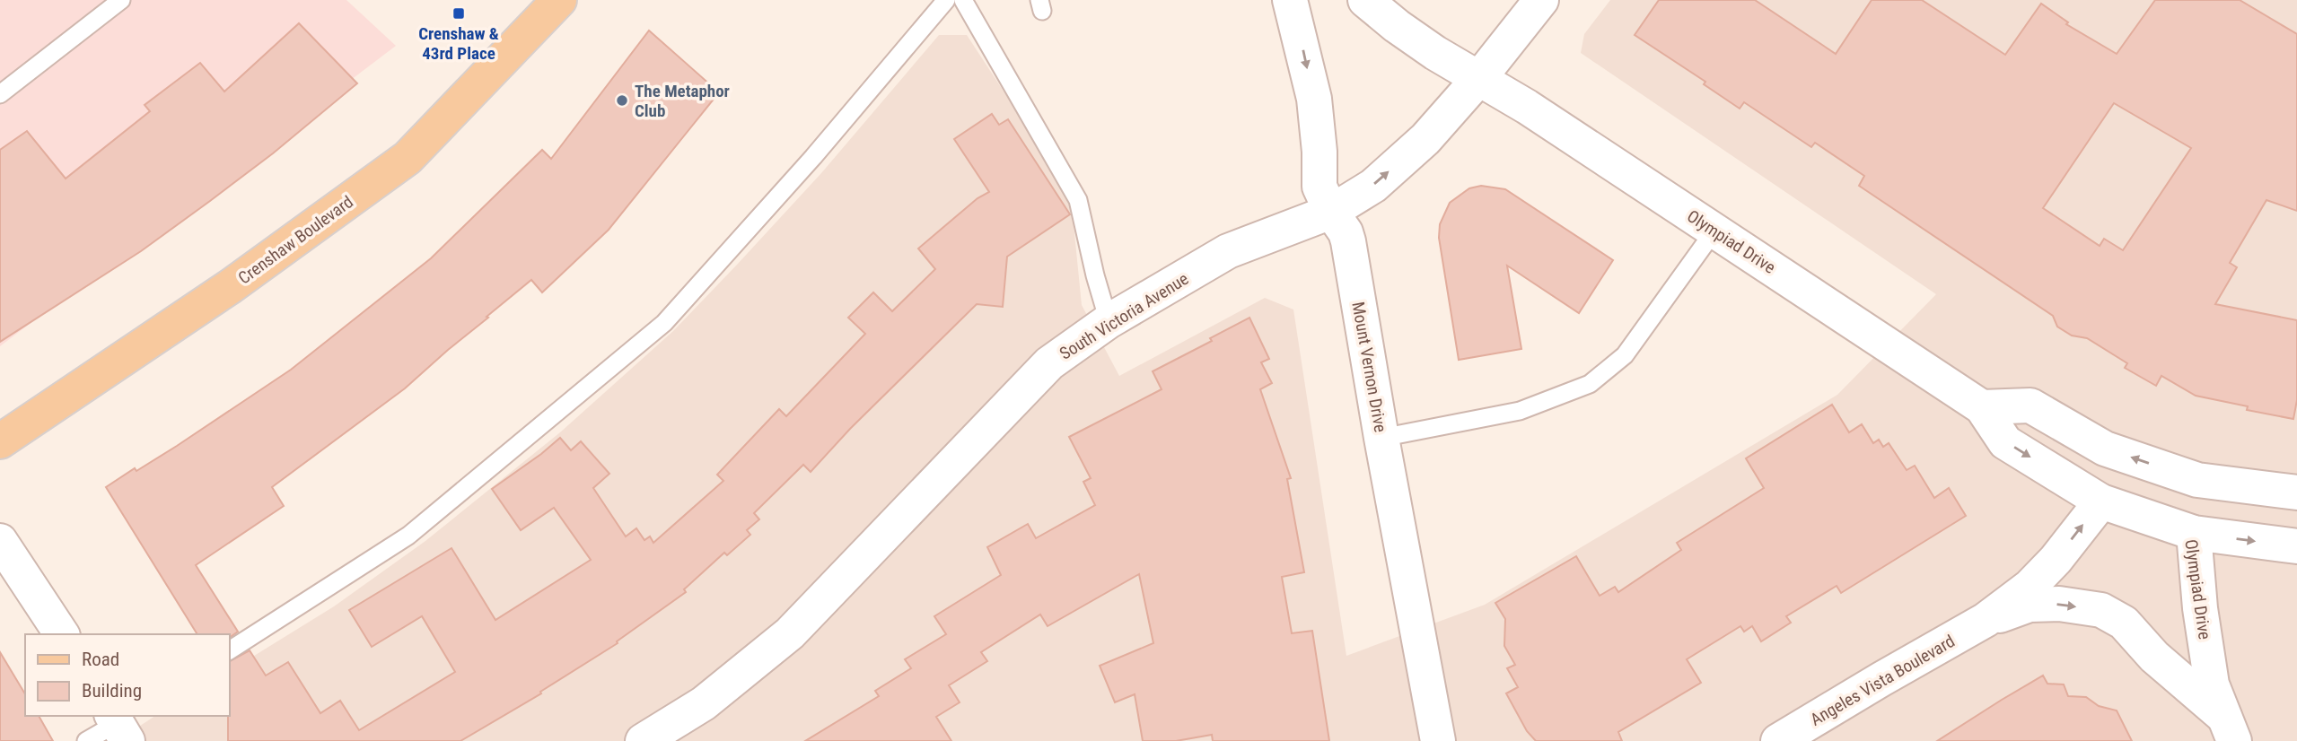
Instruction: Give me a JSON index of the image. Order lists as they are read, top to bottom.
{
  "streets": {
    "main road": ["Crenshaw Boulevard"],
    "street": [
      "Olympiad Drive",
      "South Victoria Avenue",
      "Mount Vernon Drive",
      "Angeles Vista Boulevard"
    ]
  },
  "crossings": [
    ["Olympiad Drive", "South Victoria Avenue"],
    ["Olympiad Drive", "Angeles Vista Boulevard"],
    ["South Victoria Avenue", "Mount Vernon Drive"]
  ],
  "places": {
    "transit": ["Crenshaw & 43rd Place"],
    "other": ["The Metaphor Club"]
  },
  "legend": ["Road", "Building"]
}
